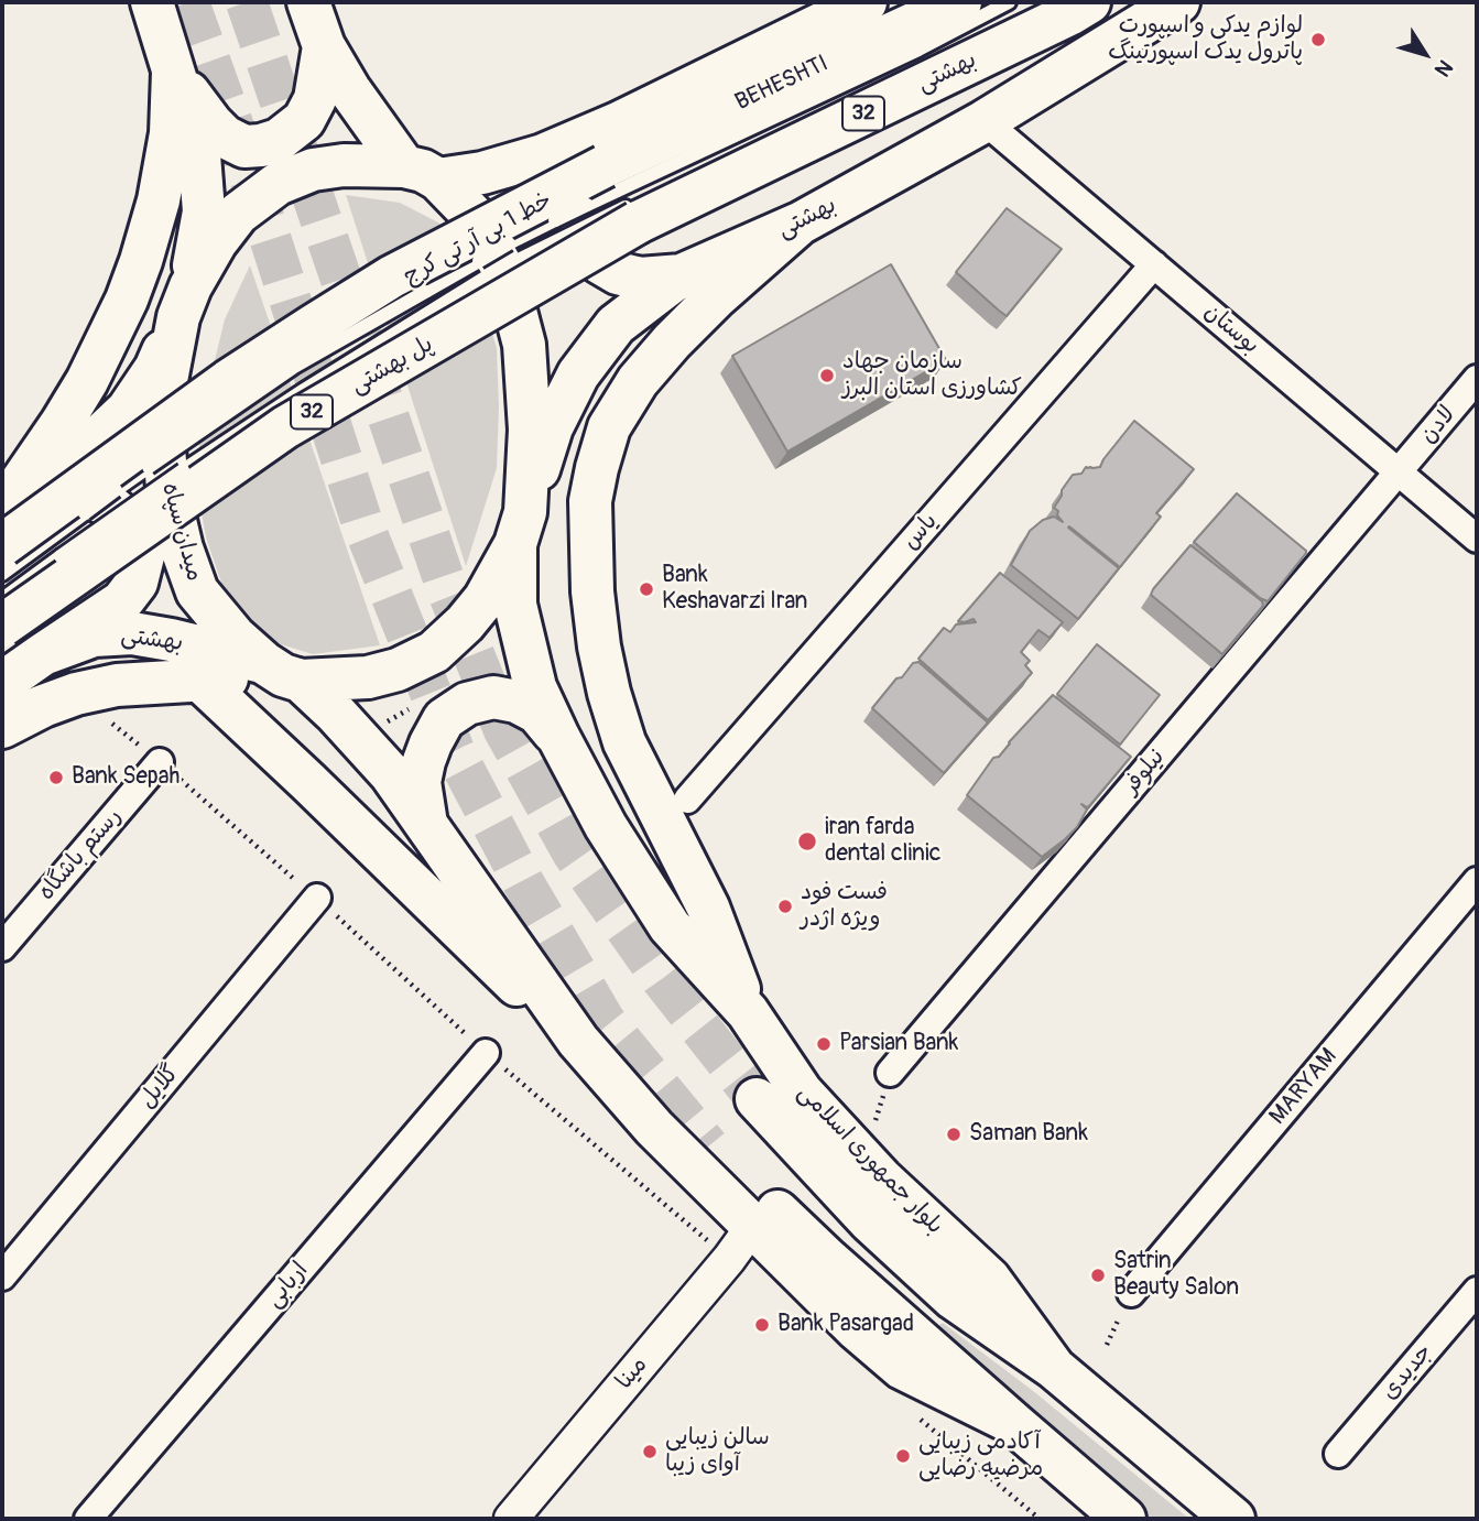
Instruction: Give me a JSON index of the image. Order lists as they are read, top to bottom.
{
  "streets": {
    "main road": [
      "بهشتی",
      "BEHESHTI",
      "32",
      "بهشتى",
      "پل بهشتی",
      "میدان سپاه",
      "بلوار جمهوری اسلامی"
    ],
    "street": [
      "بوستان",
      "لادن",
      "یاس",
      "نیلوفر",
      "رستم باشگاه",
      "گلایل",
      "MARYAM",
      "اربابی",
      "جدیدی",
      "مینا"
    ],
    "lane": ["خط 1 بی آر تی کرج"]
  },
  "crossings": [
    ["بهشتی", "خط 1 بی آر تی کرج"],
    ["بهشتی", "پل بهشتی"],
    ["بهشتى", "بوستان"],
    ["بهشتى", "میدان سپاه"],
    ["بهشتى", "بلوار جمهوری اسلامی"],
    ["خط 1 بی آر تی کرج", "پل بهشتی"],
    ["بوستان", "لادن"],
    ["بوستان", "یاس"],
    ["بوستان", "نیلوفر"],
    ["لادن", "نیلوفر"]
  ],
  "places": [
    "لوازم یدکی و اسپورت پاترول یدک اسپورتینگ",
    "سازمان جهاد کشاورزی استان البرز",
    "Bank Keshavarzi Iran",
    "Bank Sepah",
    "iran farda dental clinic",
    "فست فود ویژه اژدر",
    "Parsian Bank",
    "Saman Bank",
    "Satrin Beauty Salon",
    "Bank Pasargad",
    "سالن زیبایی آوای زیبا",
    "آکادمی زیبایی مرضیه رضایی"
  ],
  "north": "bottom right"
}
